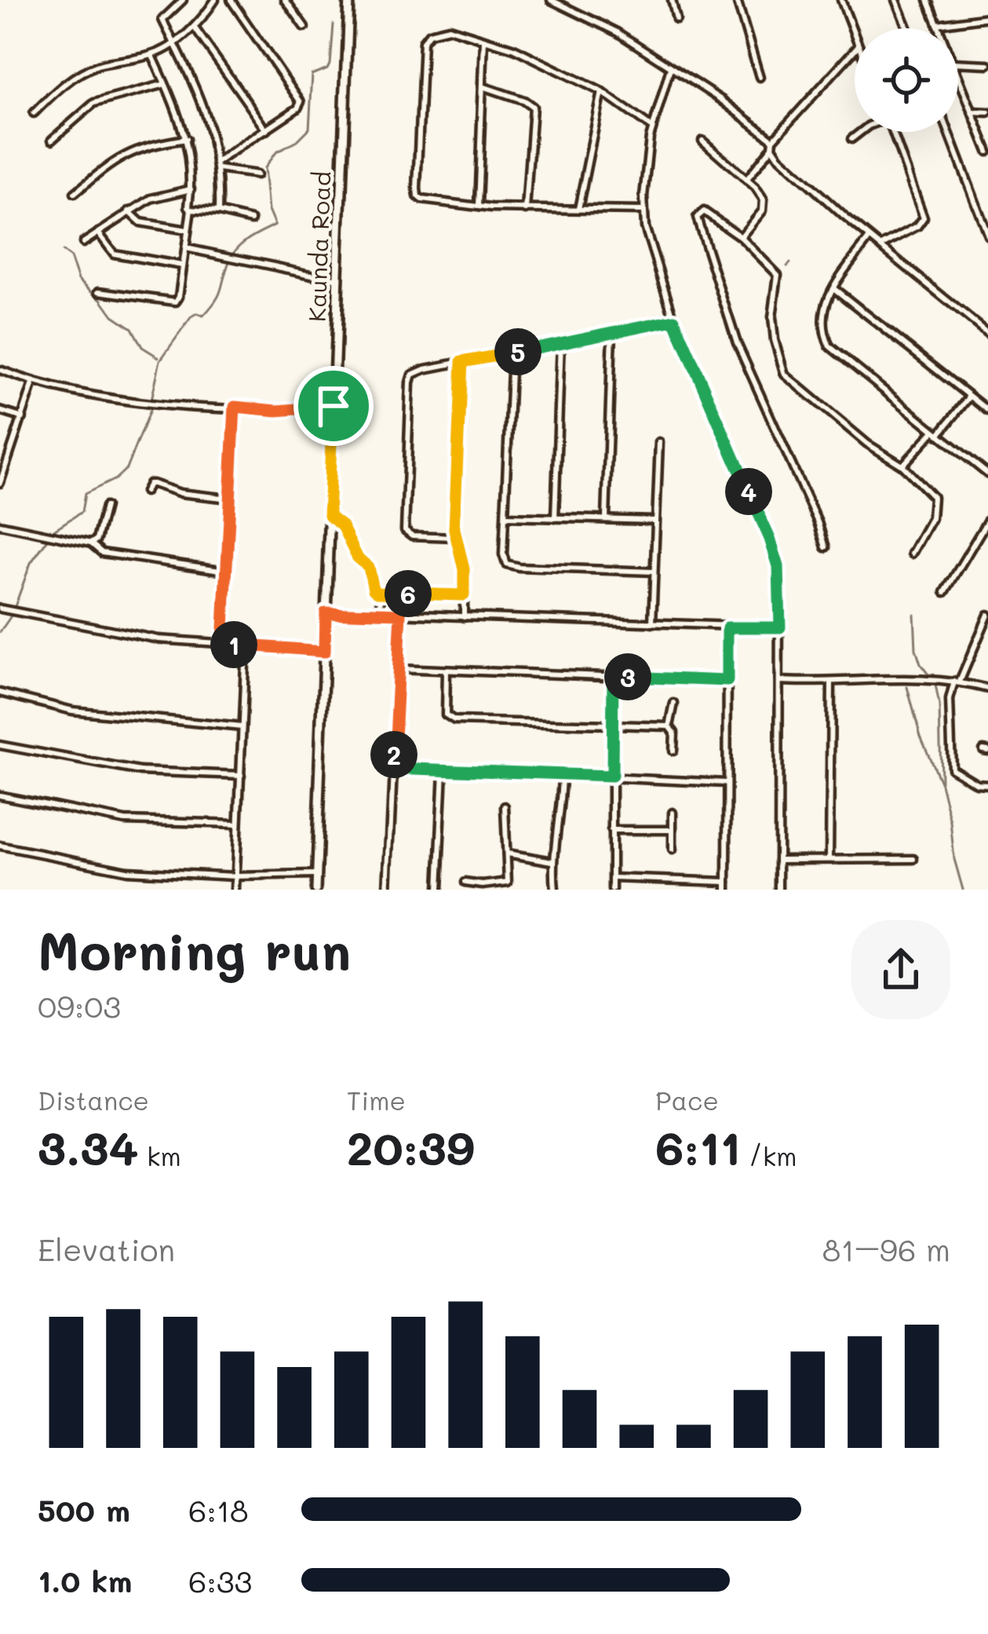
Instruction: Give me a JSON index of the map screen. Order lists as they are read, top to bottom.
{
  "streets": {
    "main road": ["Kaunda Road"]
  },
  "page": {
    "pins": [
      "5",
      "4",
      "6",
      "1",
      "3",
      "2"
    ],
    "heading": ["Morning run", "09:03"],
    "stats": [
      ["Distance", "3.34 km"],
      ["Time", "20:39"],
      ["Pace", "6:11 /km"]
    ],
    "chart": ["Elevation", "81–96 m"],
    "list": [
      {
        "name": "500 m",
        "note": "6:18"
      },
      {
        "name": "1.0 km",
        "note": "6:33"
      }
    ]
  }
}
